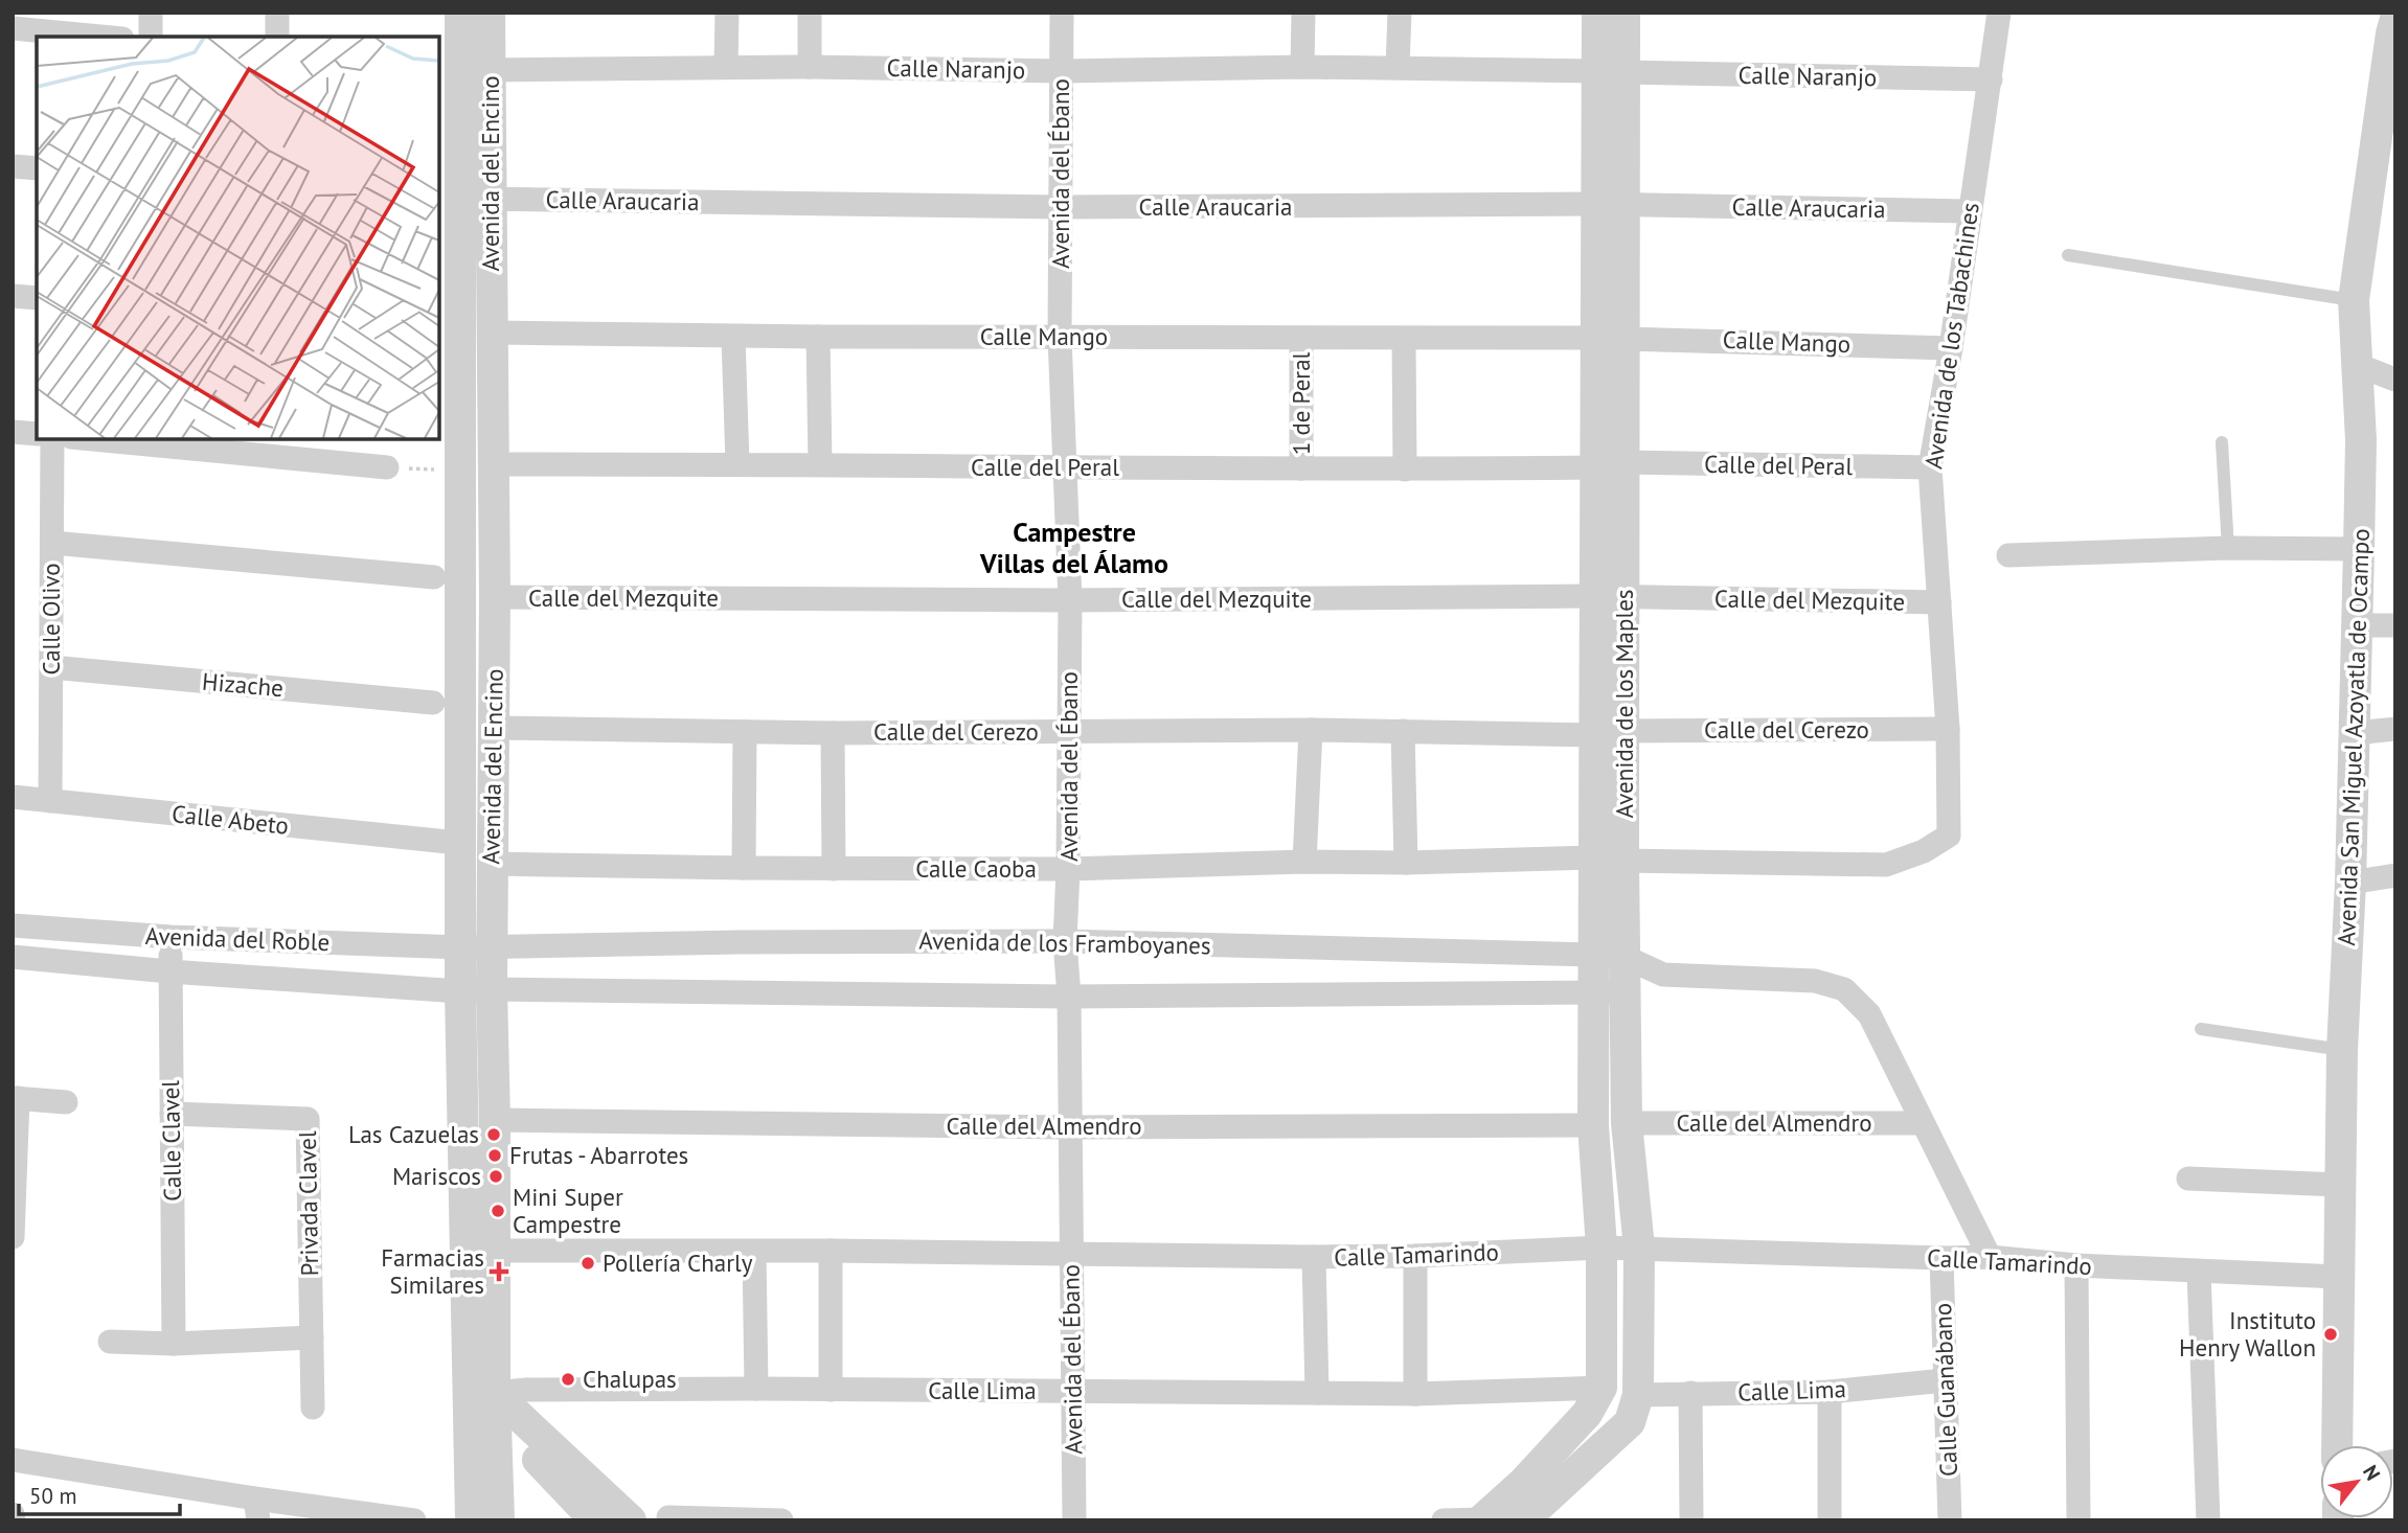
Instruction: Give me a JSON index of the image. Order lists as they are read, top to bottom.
{
  "streets": {
    "street": [
      "Calle Naranjo",
      "Avenida del Encino",
      "Avenida del Ébano",
      "Calle Araucaria",
      "Avenida de los Tabachines",
      "Calle Mango",
      "1 de Peral",
      "Calle del Peral",
      "Calle del Mezquite",
      "Calle Olivo",
      "Hizache",
      "Avenida de los Maples",
      "Calle del Cerezo",
      "Avenida San Miguel Azoyatla de Ocampo",
      "Calle Abeto",
      "Calle Caoba",
      "Avenida del Roble",
      "Avenida de los Framboyanes",
      "Calle del Almendro",
      "Calle Clavel",
      "Privada Clavel",
      "Calle Tamarindo",
      "Calle Guanábano",
      "Calle Lima"
    ]
  },
  "crossings": [
    ["Calle Naranjo", "Avenida del Encino"],
    ["Calle Naranjo", "Avenida del Ébano"],
    ["Calle Naranjo", "Avenida de los Tabachines"],
    ["Calle Naranjo", "Avenida de los Maples"],
    ["Avenida del Encino", "Calle Araucaria"],
    ["Avenida del Encino", "Calle Mango"],
    ["Avenida del Encino", "Calle del Peral"],
    ["Avenida del Encino", "Calle del Mezquite"],
    ["Avenida del Encino", "Calle del Cerezo"],
    ["Avenida del Encino", "Calle Caoba"],
    ["Avenida del Encino", "Avenida del Roble"],
    ["Avenida del Encino", "Avenida de los Framboyanes"],
    ["Avenida del Encino", "Calle del Almendro"],
    ["Avenida del Encino", "Calle Tamarindo"],
    ["Avenida del Encino", "Calle Lima"],
    ["Avenida del Ébano", "Calle Araucaria"],
    ["Avenida del Ébano", "Calle Mango"],
    ["Avenida del Ébano", "Calle del Peral"],
    ["Avenida del Ébano", "Calle del Mezquite"],
    ["Avenida del Ébano", "Calle del Cerezo"],
    ["Avenida del Ébano", "Calle Caoba"],
    ["Avenida del Ébano", "Avenida de los Framboyanes"],
    ["Avenida del Ébano", "Calle del Almendro"],
    ["Avenida del Ébano", "Calle Tamarindo"],
    ["Avenida del Ébano", "Calle Lima"],
    ["Calle Araucaria", "Avenida de los Tabachines"],
    ["Calle Araucaria", "Avenida de los Maples"],
    ["Avenida de los Tabachines", "Calle Mango"],
    ["Avenida de los Tabachines", "Calle del Peral"],
    ["Avenida de los Tabachines", "Calle del Mezquite"],
    ["Avenida de los Tabachines", "Avenida de los Maples"],
    ["Avenida de los Tabachines", "Calle del Cerezo"],
    ["Calle Mango", "1 de Peral"],
    ["Calle Mango", "Avenida de los Maples"],
    ["1 de Peral", "Calle del Peral"],
    ["Calle del Peral", "Avenida de los Maples"],
    ["Calle del Mezquite", "Avenida de los Maples"],
    ["Calle Olivo", "Hizache"],
    ["Calle Olivo", "Calle Abeto"],
    ["Avenida de los Maples", "Calle del Cerezo"],
    ["Avenida de los Maples", "Calle Caoba"],
    ["Avenida de los Maples", "Avenida de los Framboyanes"],
    ["Avenida de los Maples", "Calle del Almendro"],
    ["Avenida de los Maples", "Calle Tamarindo"],
    ["Avenida de los Maples", "Calle Lima"],
    ["Avenida San Miguel Azoyatla de Ocampo", "Calle Tamarindo"],
    ["Avenida del Roble", "Avenida de los Framboyanes"],
    ["Avenida del Roble", "Calle Clavel"],
    ["Avenida de los Framboyanes", "Calle del Almendro"],
    ["Avenida de los Framboyanes", "Calle Tamarindo"],
    ["Calle Clavel", "Privada Clavel"],
    ["Calle Tamarindo", "Calle Guanábano"],
    ["Calle Guanábano", "Calle Lima"]
  ],
  "districts": ["Campestre Villas del Álamo"],
  "places": {
    "other": [
      "Las Cazuelas",
      "Frutas - Abarrotes",
      "Mariscos",
      "Mini Super Campestre",
      "Pollería Charly",
      "Instituto Henry Wallon",
      "Chalupas"
    ],
    "health": ["Farmacias Similares"]
  },
  "scale_bar": "50 m",
  "north": "top right"
}
